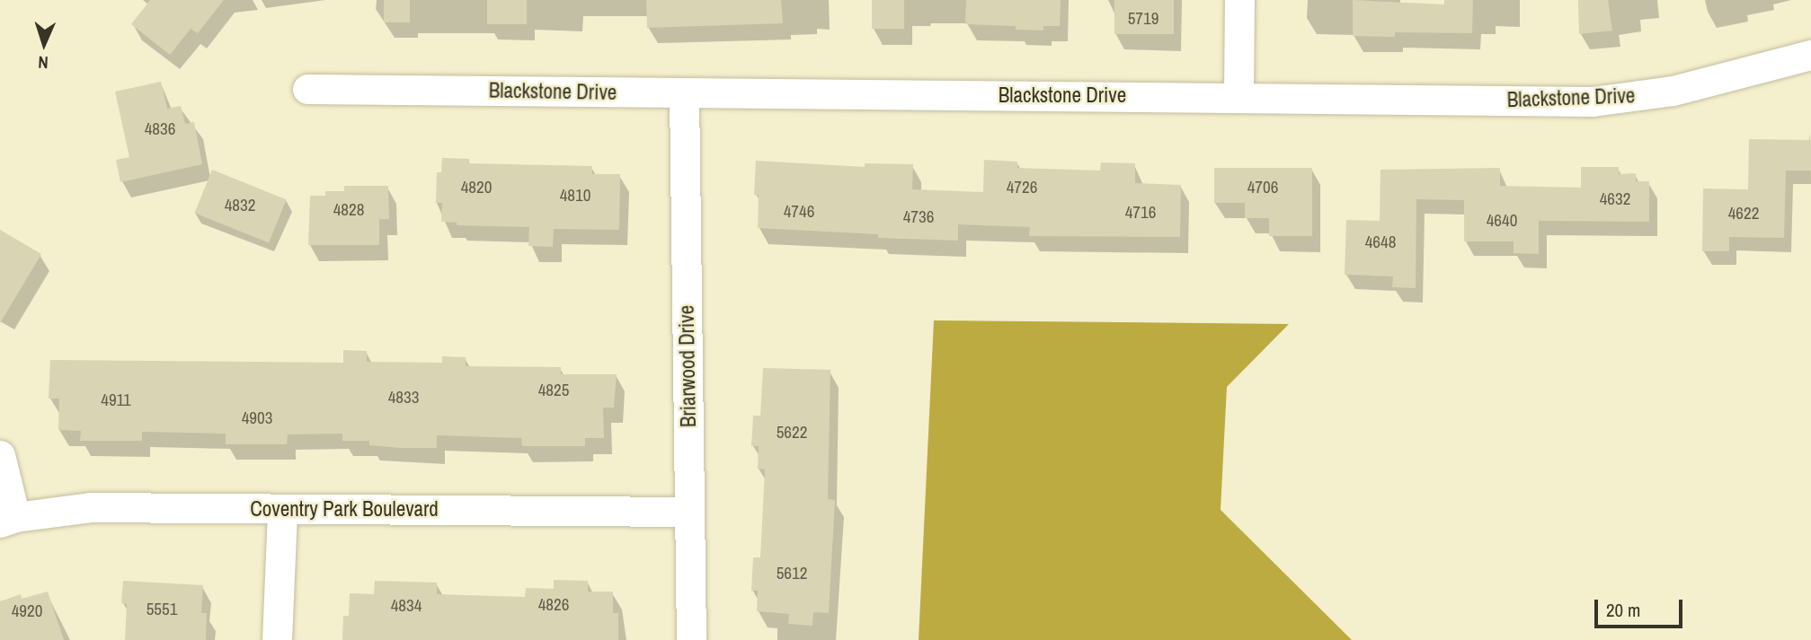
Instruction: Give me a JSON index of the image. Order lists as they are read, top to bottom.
{
  "streets": {
    "street": ["Blackstone Drive", "Briarwood Drive", "Coventry Park Boulevard"]
  },
  "crossings": [
    ["Blackstone Drive", "Briarwood Drive"],
    ["Briarwood Drive", "Coventry Park Boulevard"]
  ],
  "house_numbers": [
    "5719",
    "4836",
    "4820",
    "4726",
    "4706",
    "4810",
    "4632",
    "4832",
    "4828",
    "4746",
    "4716",
    "4622",
    "4736",
    "4640",
    "4648",
    "4825",
    "4833",
    "4911",
    "4903",
    "5622",
    "5612",
    "4826",
    "4834",
    "5551",
    "4920"
  ],
  "scale_bar": "20 m",
  "north": "bottom"
}
